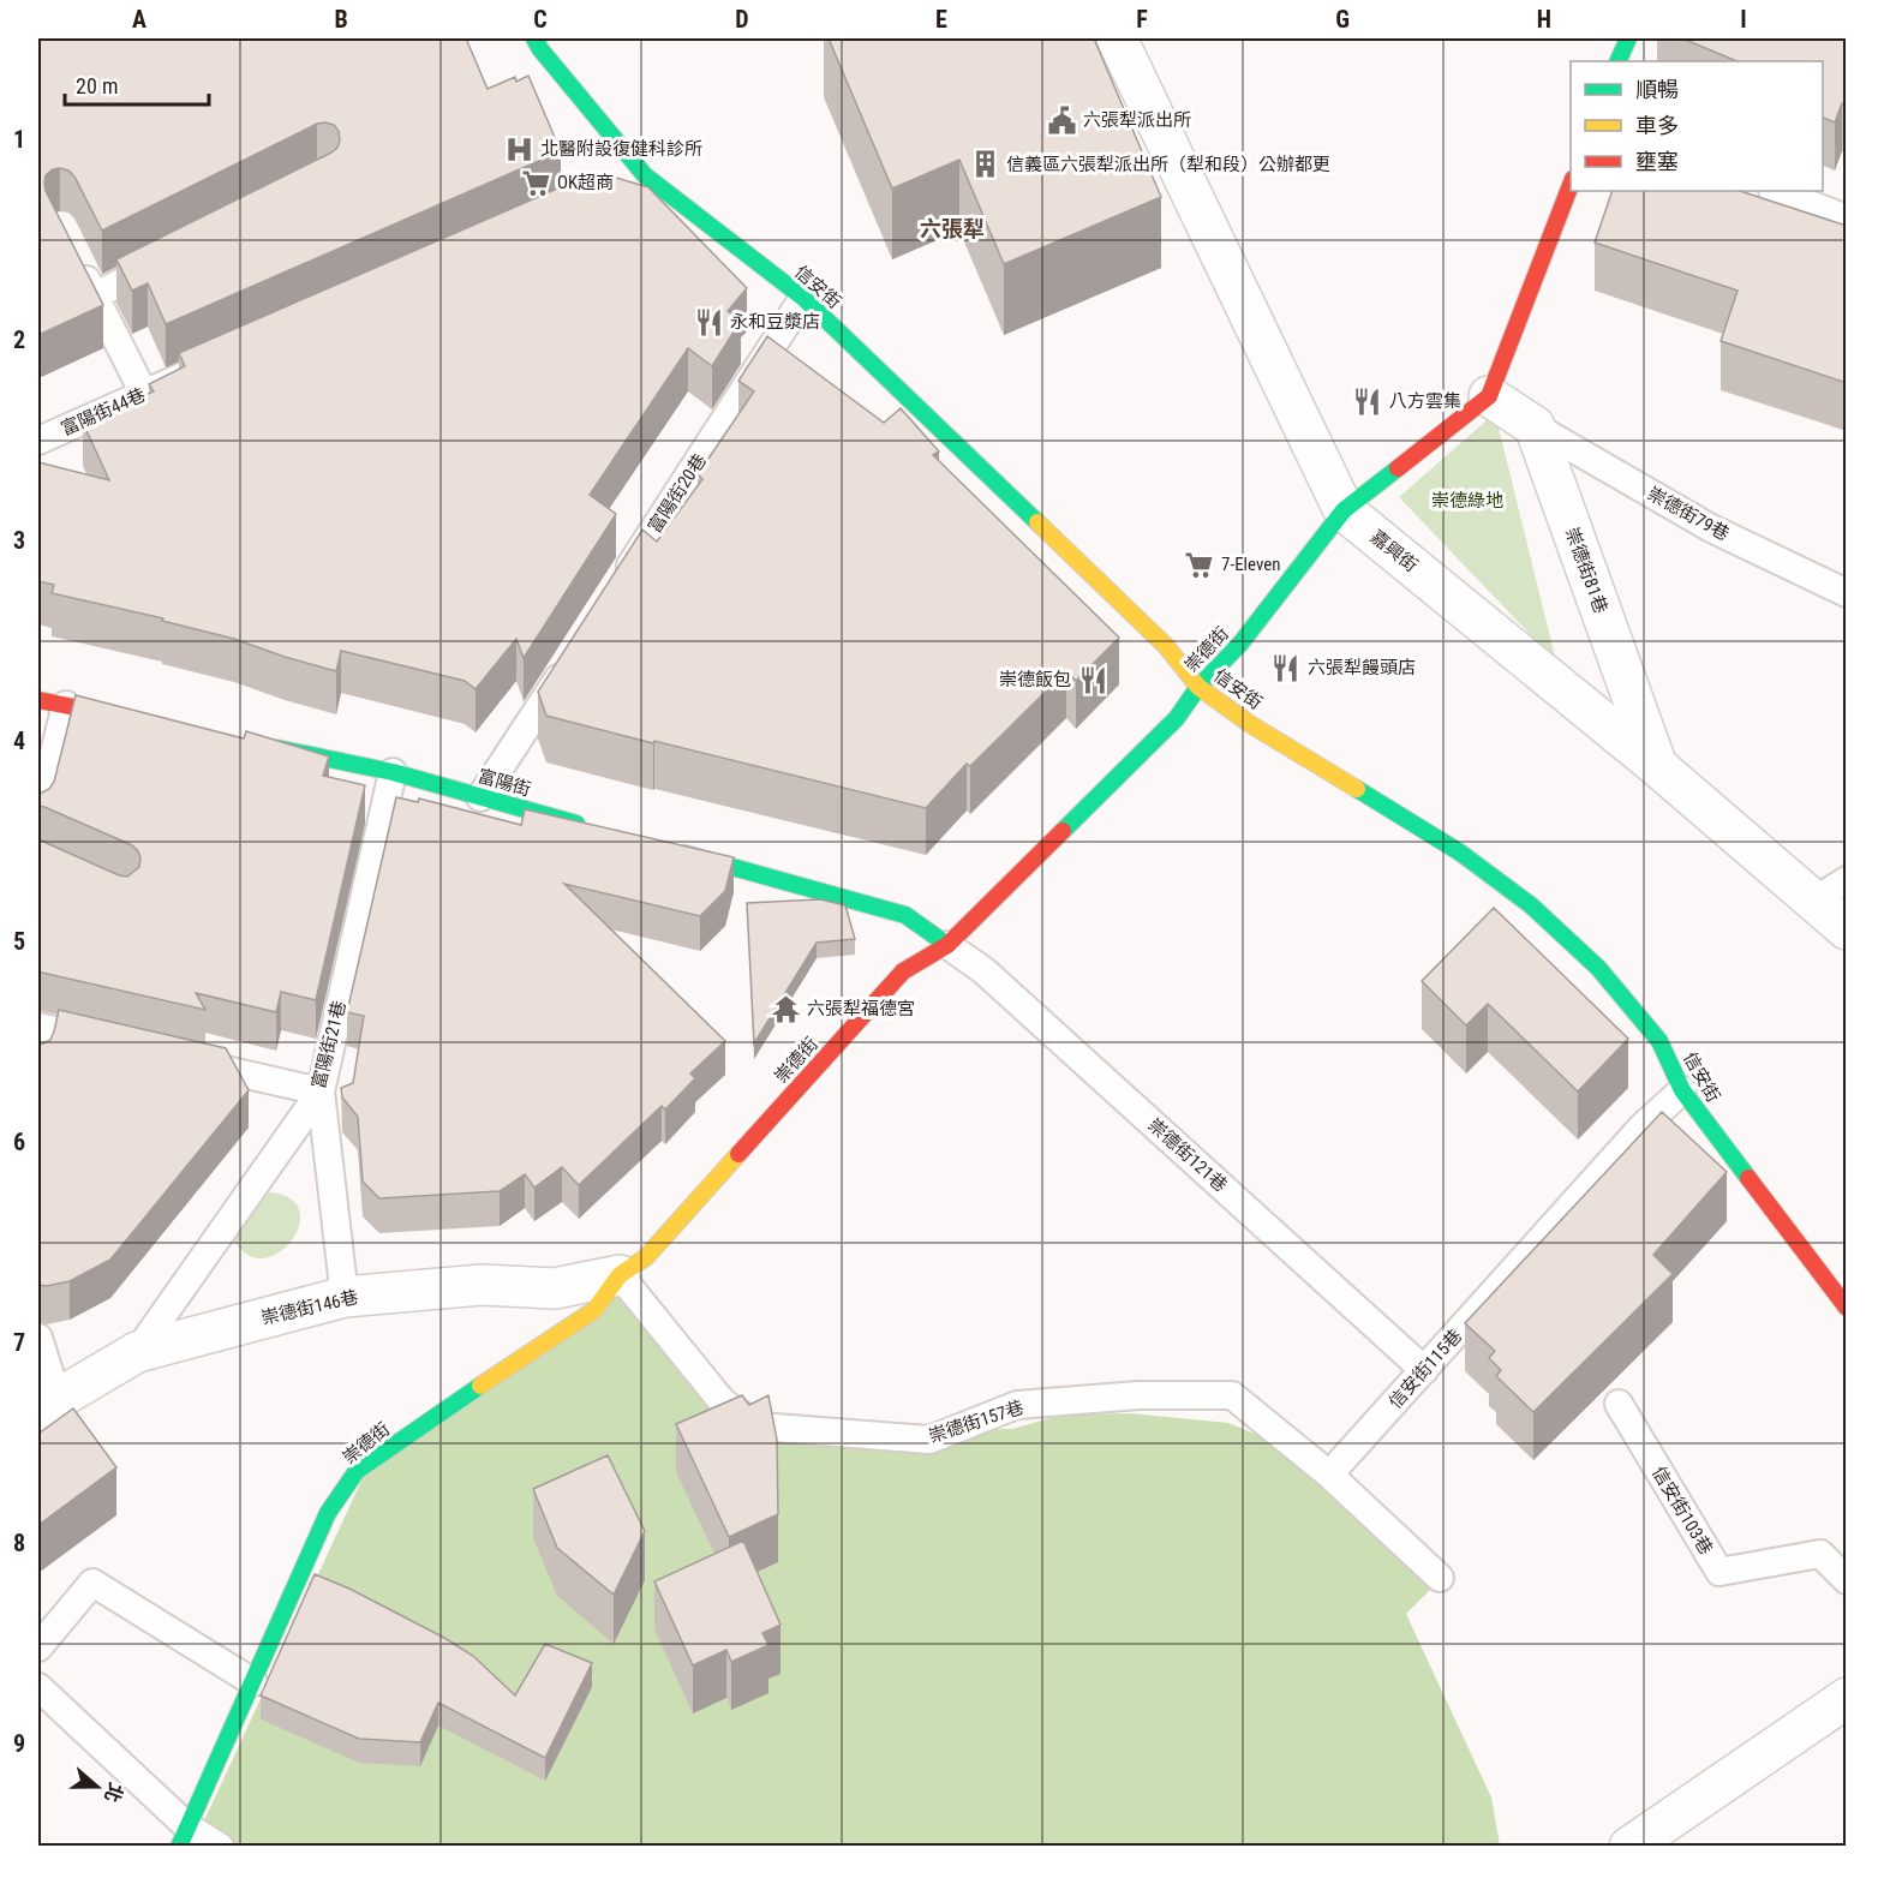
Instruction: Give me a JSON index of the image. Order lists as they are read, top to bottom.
{
  "streets": {
    "street": [
      "信安街",
      "嘉興街",
      "崇德街81巷",
      "崇德街",
      "富陽街",
      "崇德街146巷"
    ],
    "lane": [
      "富陽街44巷",
      "富陽街20巷",
      "崇德街79巷",
      "富陽街21巷",
      "崇德街121巷",
      "信安街115巷",
      "崇德街157巷",
      "信安街103巷"
    ]
  },
  "crossings": [
    ["信安街", "富陽街20巷"],
    ["信安街", "崇德街"],
    ["信安街", "信安街115巷"],
    ["崇德街79巷", "崇德街81巷"],
    ["嘉興街", "崇德街81巷"],
    ["嘉興街", "崇德街"],
    ["崇德街", "崇德街121巷"],
    ["崇德街", "崇德街146巷"],
    ["崇德街", "崇德街157巷"],
    ["富陽街", "富陽街21巷"],
    ["富陽街21巷", "崇德街146巷"],
    ["崇德街121巷", "信安街115巷"],
    ["崇德街146巷", "崇德街157巷"],
    ["信安街115巷", "崇德街157巷"]
  ],
  "districts": ["六張犁"],
  "parks": ["崇德綠地"],
  "places": {
    "public building": ["六張犁派出所"],
    "hospital": ["北醫附設復健科診所"],
    "building": ["信義區六張犁派出所（犁和段）公辦都更"],
    "supermarket": ["OK超商", "7-Eleven"],
    "restaurant": [
      "永和豆漿店",
      "八方雲集",
      "六張犁饅頭店",
      "崇德飯包"
    ],
    "temple": ["六張犁福德宮"]
  },
  "legend": ["順暢", "車多", "壅塞"],
  "scale_bar": "20 m",
  "north": "right",
  "grid": {
    "columns": [
      "A",
      "B",
      "C",
      "D",
      "E",
      "F",
      "G",
      "H",
      "I"
    ],
    "rows": [
      "1",
      "2",
      "3",
      "4",
      "5",
      "6",
      "7",
      "8",
      "9"
    ]
  }
}
